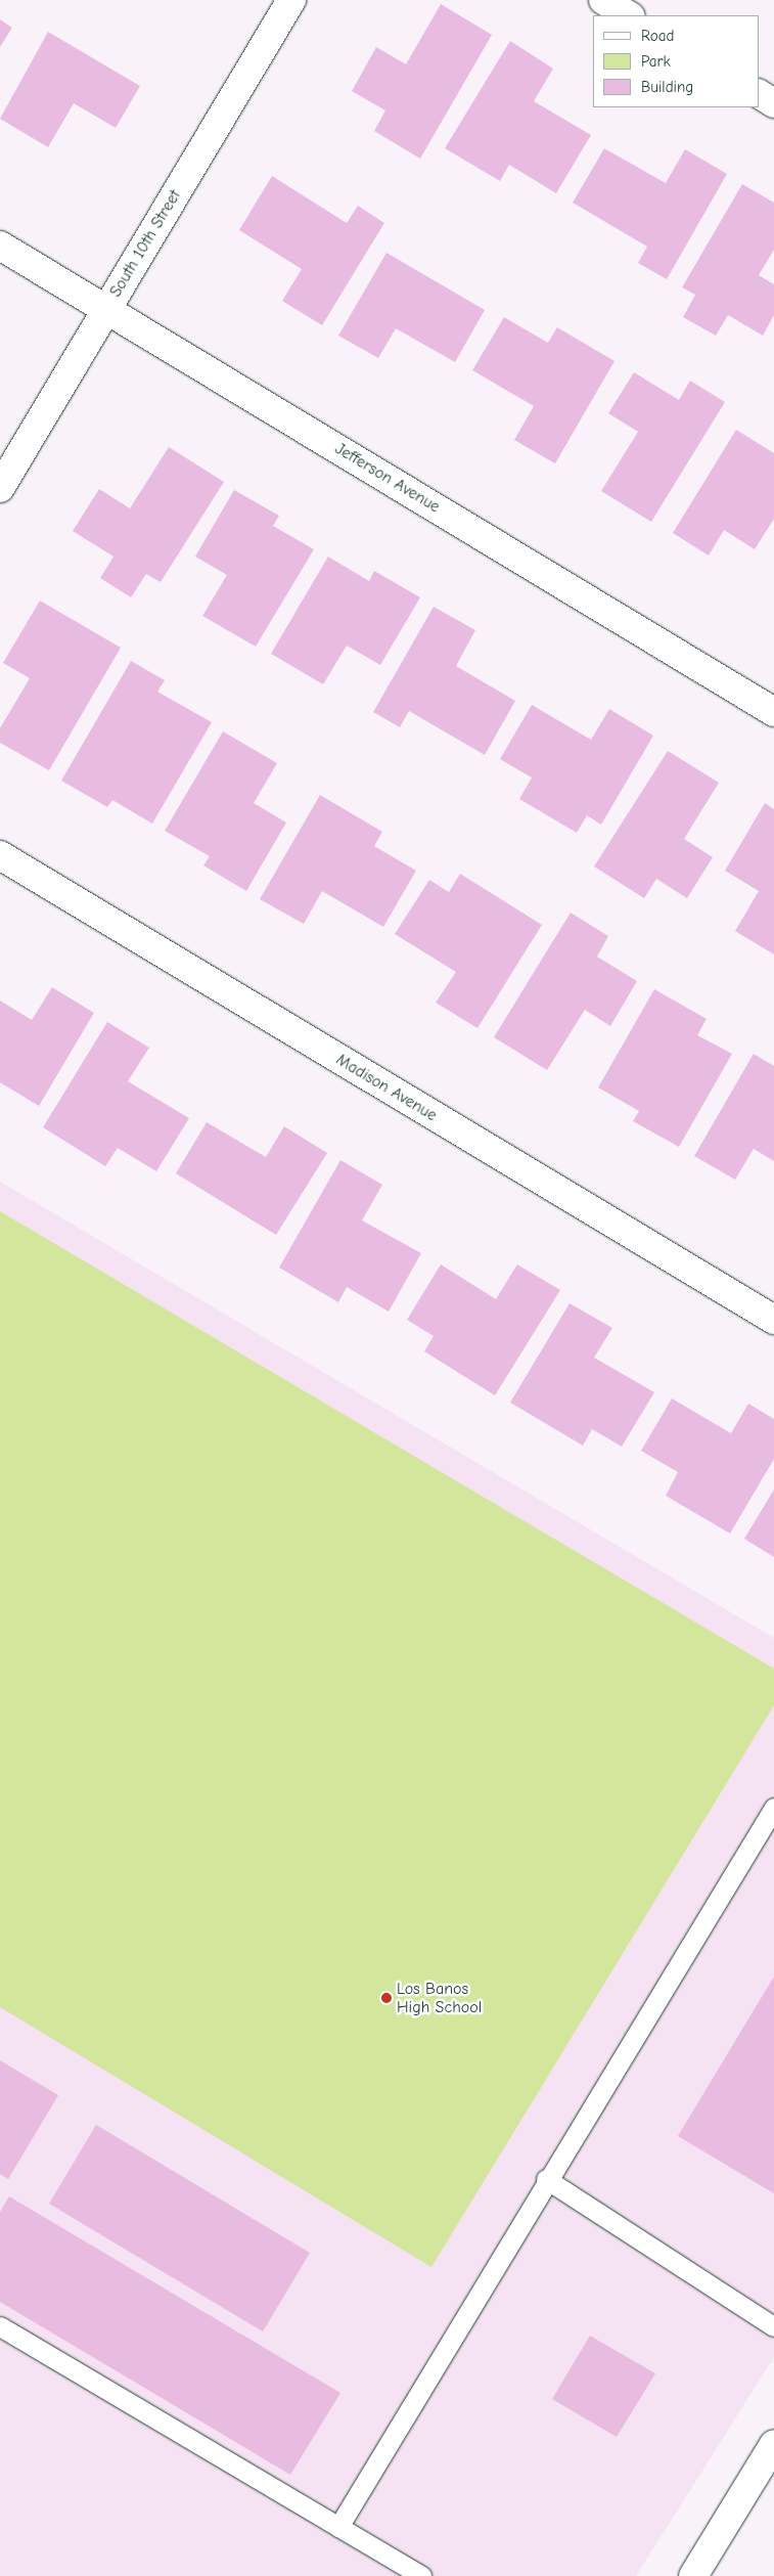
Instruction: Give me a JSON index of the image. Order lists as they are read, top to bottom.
{
  "streets": {
    "street": ["South 10th Street", "Jefferson Avenue", "Madison Avenue"]
  },
  "crossings": [
    ["South 10th Street", "Jefferson Avenue"]
  ],
  "places": ["Los Banos High School"],
  "legend": ["Road", "Park", "Building"]
}
